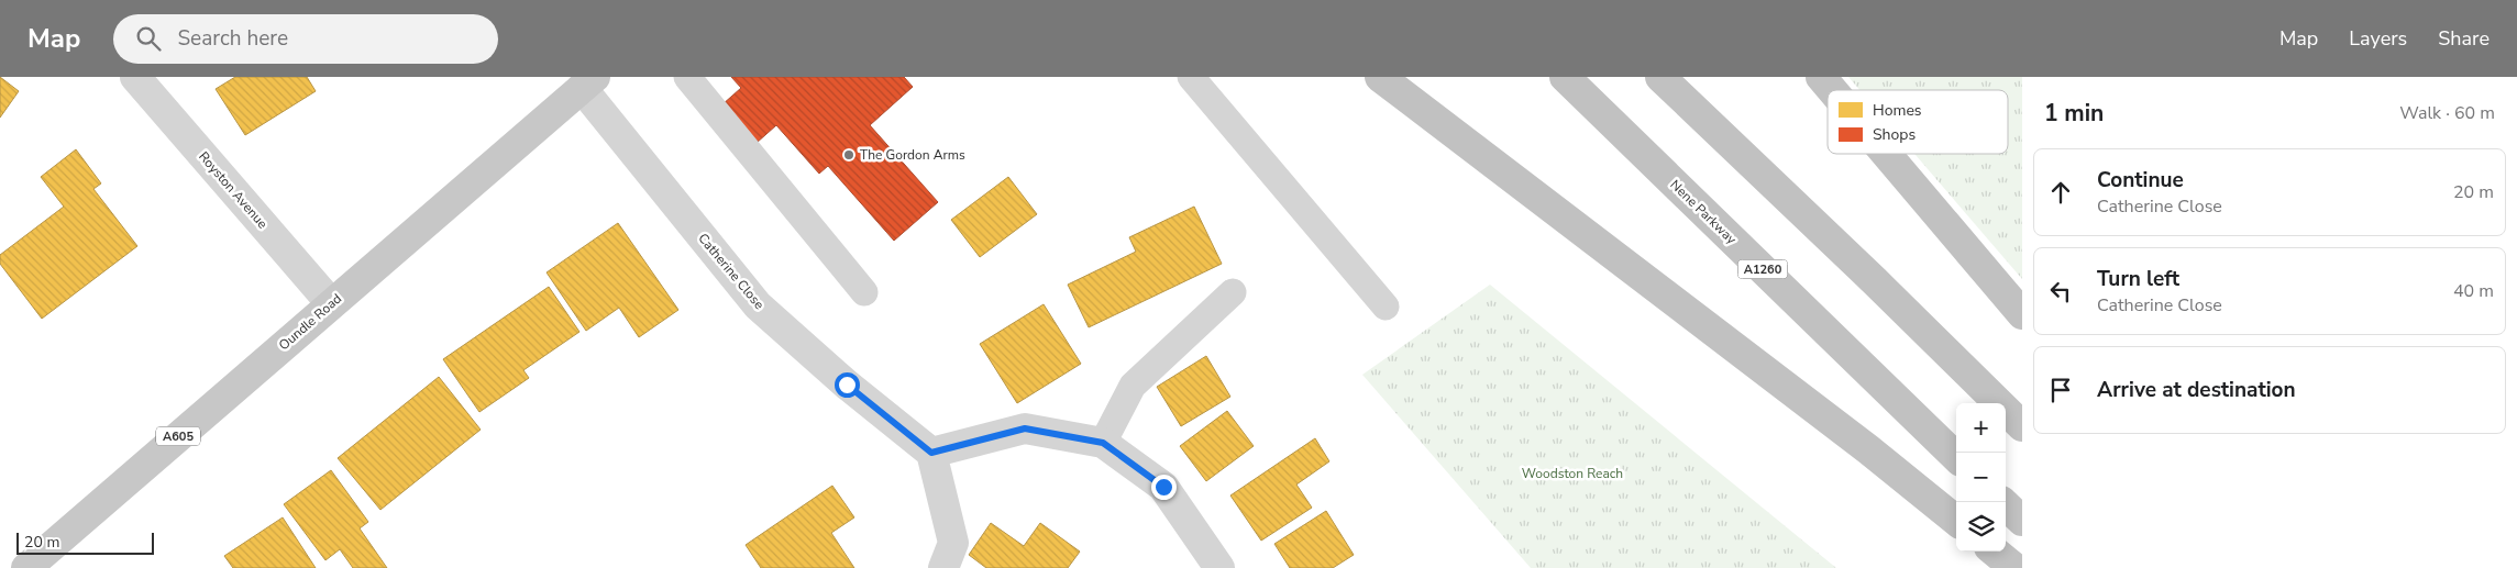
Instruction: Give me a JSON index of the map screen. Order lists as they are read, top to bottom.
{
  "streets": {
    "highway": ["Nene Parkway", "A1260"],
    "main road": ["Oundle Road", "A605"],
    "street": ["Royston Avenue", "Catherine Close"]
  },
  "crossings": [
    ["Royston Avenue", "Oundle Road"],
    ["Catherine Close", "Oundle Road"]
  ],
  "parks": ["Woodston Reach"],
  "places": ["The Gordon Arms"],
  "legend": ["Homes", "Shops"],
  "scale_bar": "20 m",
  "page": {
    "header": "Map",
    "search": "Search here",
    "nav": ["Map", "Layers", "Share"],
    "heading": ["1 min", "Walk · 60 m"],
    "list": [
      ["Continue", "Catherine Close", "20 m"],
      ["Turn left", "Catherine Close", "40 m"],
      "Arrive at destination"
    ],
    "map_buttons": ["+", "−"],
    "scale": "20 m"
  }
}
